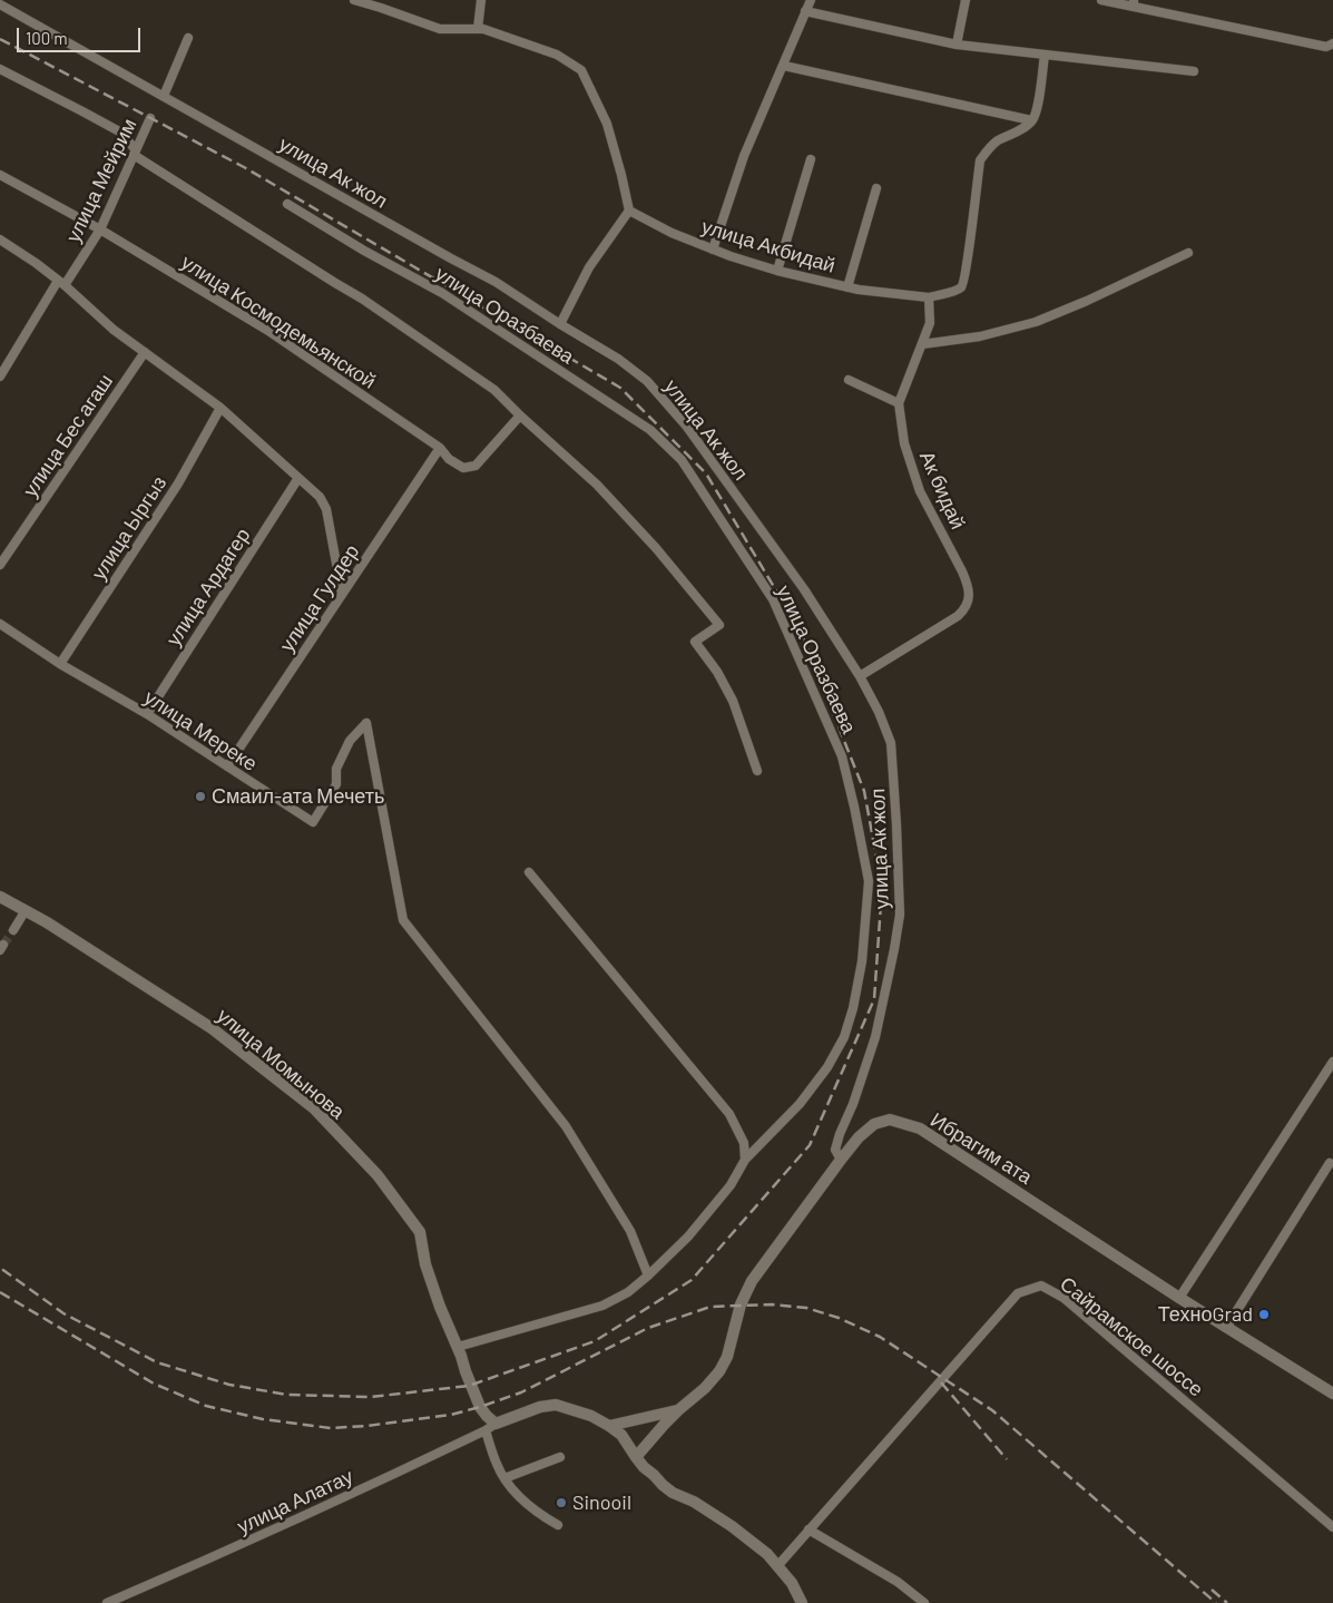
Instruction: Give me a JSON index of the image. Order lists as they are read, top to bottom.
{
  "streets": {
    "main road": ["улица Момынова", "Ибрагим ата"],
    "street": [
      "улица Ак жол",
      "улица Мейрим",
      "улица Акбидай",
      "улица Оразбаева",
      "улица Космодемьянской",
      "улица Бес агаш",
      "Ак бидай",
      "улица Ыргыз",
      "улица Ардагер",
      "улица Гулдер",
      "улица Мереке",
      "Сайрамское шоссе",
      "улица Алатау"
    ]
  },
  "crossings": [
    ["улица Ак жол", "Ак бидай"],
    ["улица Ак жол", "Ибрагим ата"],
    ["улица Мейрим", "улица Космодемьянской"],
    ["улица Акбидай", "Ак бидай"],
    ["улица Оразбаева", "улица Мереке"],
    ["улица Оразбаева", "улица Момынова"],
    ["улица Космодемьянской", "улица Гулдер"],
    ["улица Ыргыз", "улица Мереке"],
    ["улица Ардагер", "улица Мереке"],
    ["улица Гулдер", "улица Мереке"],
    ["улица Момынова", "улица Алатау"]
  ],
  "places": ["Смаил-ата Мечеть", "ТехноGrad", "Sinooil"],
  "scale_bar": "100 m"
}
